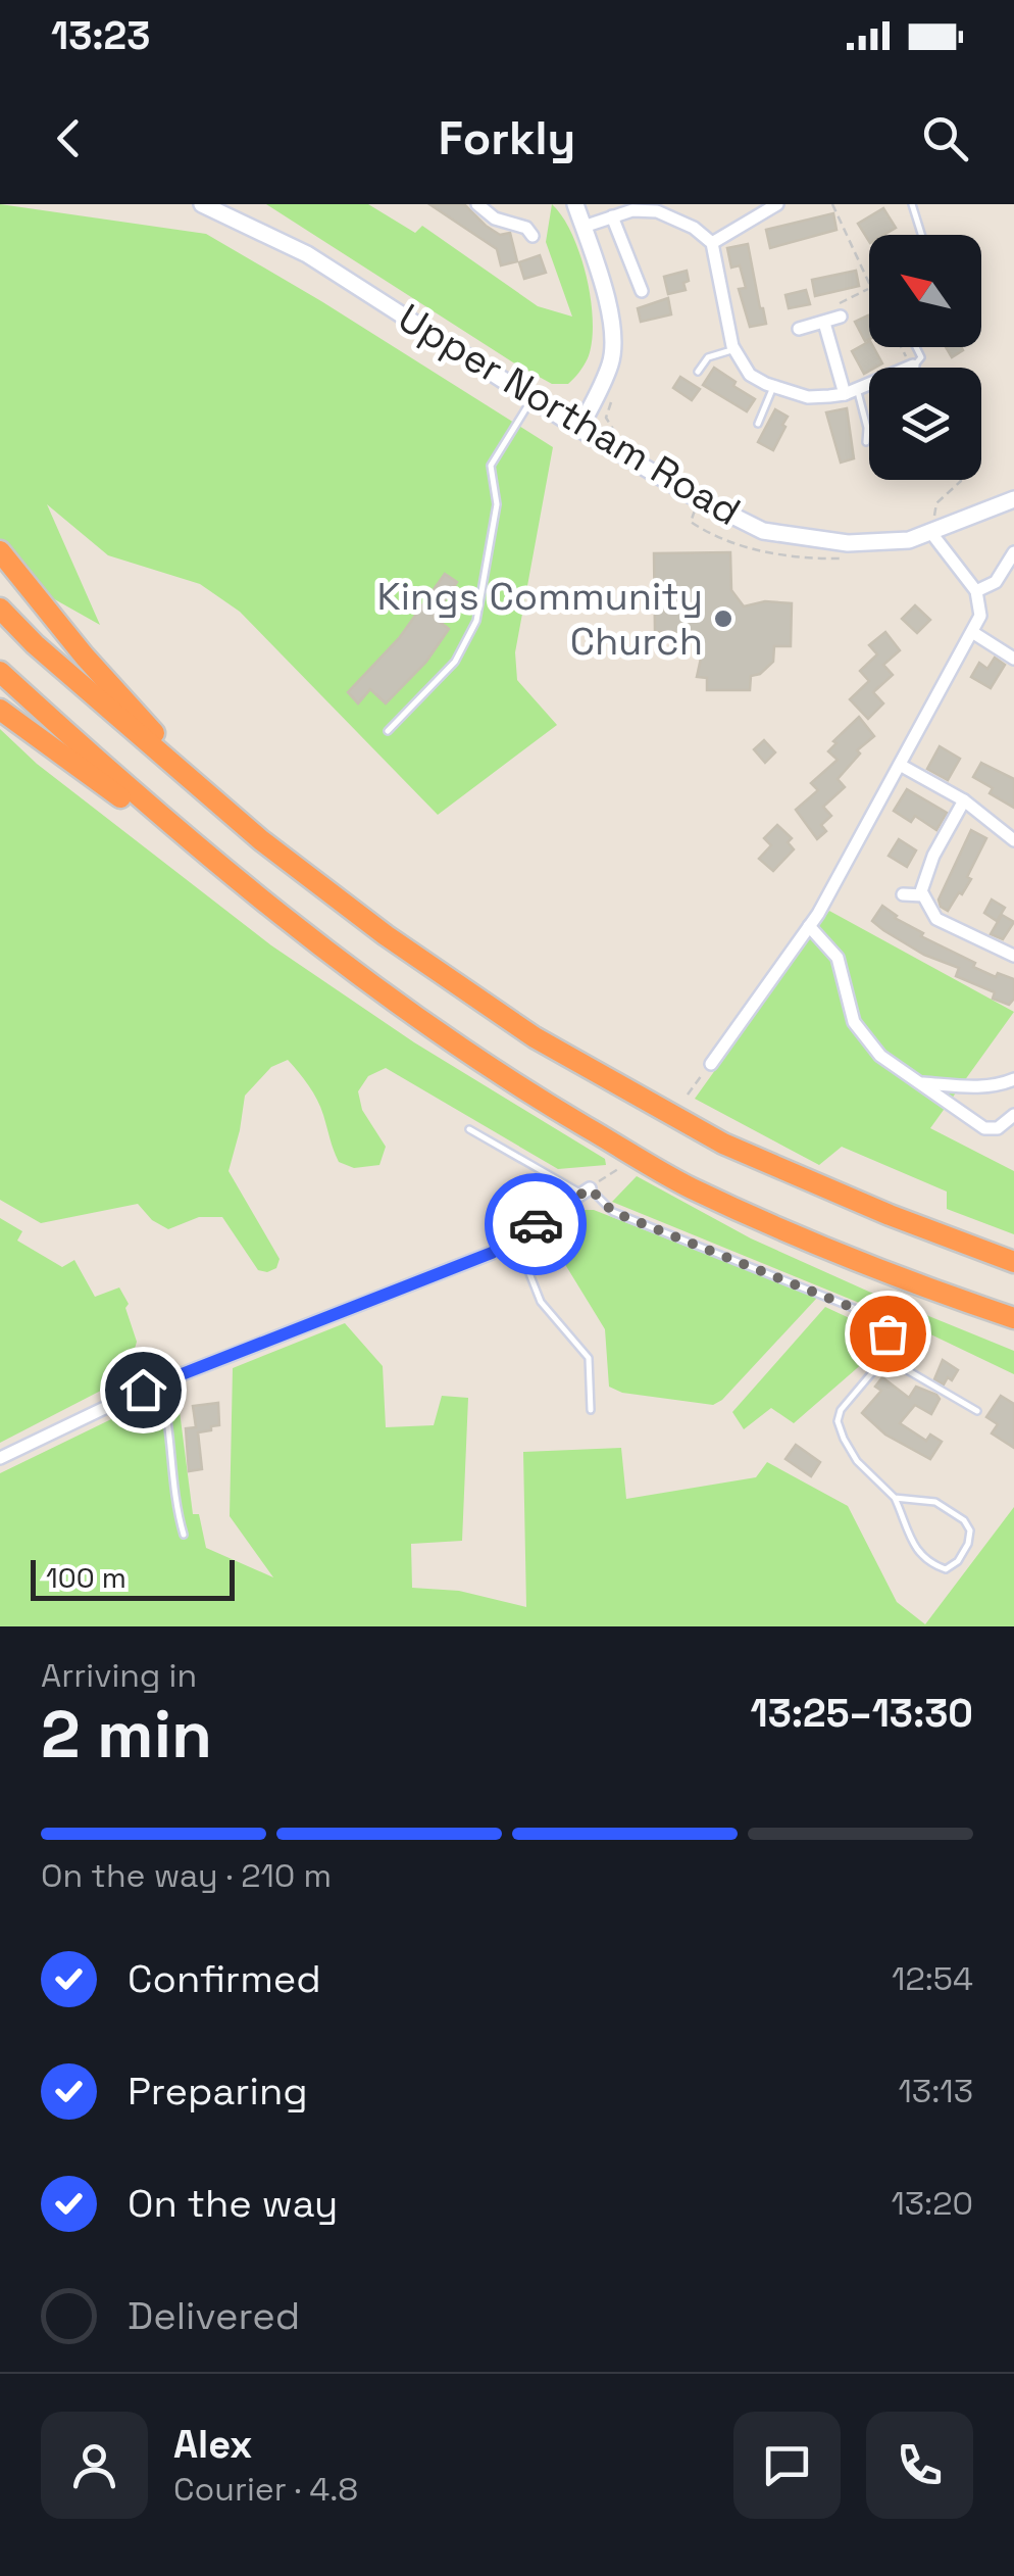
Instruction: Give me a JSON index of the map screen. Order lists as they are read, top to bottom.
{
  "streets": {
    "main road": ["Upper Northam Road"]
  },
  "places": ["Kings Community Church"],
  "scale_bar": "100 m",
  "north": "top left",
  "page": {
    "status": "13:23",
    "header": "Forkly",
    "scale": "100 m",
    "heading": ["2 min", "Arriving in", "13:25–13:30"],
    "panel": ["Alex", "Courier · 4.8"],
    "bar": "On the way · 210 m",
    "list": [
      ["Confirmed", "12:54"],
      ["Preparing", "13:13"],
      ["On the way", "13:20"],
      "Delivered"
    ]
  }
}
